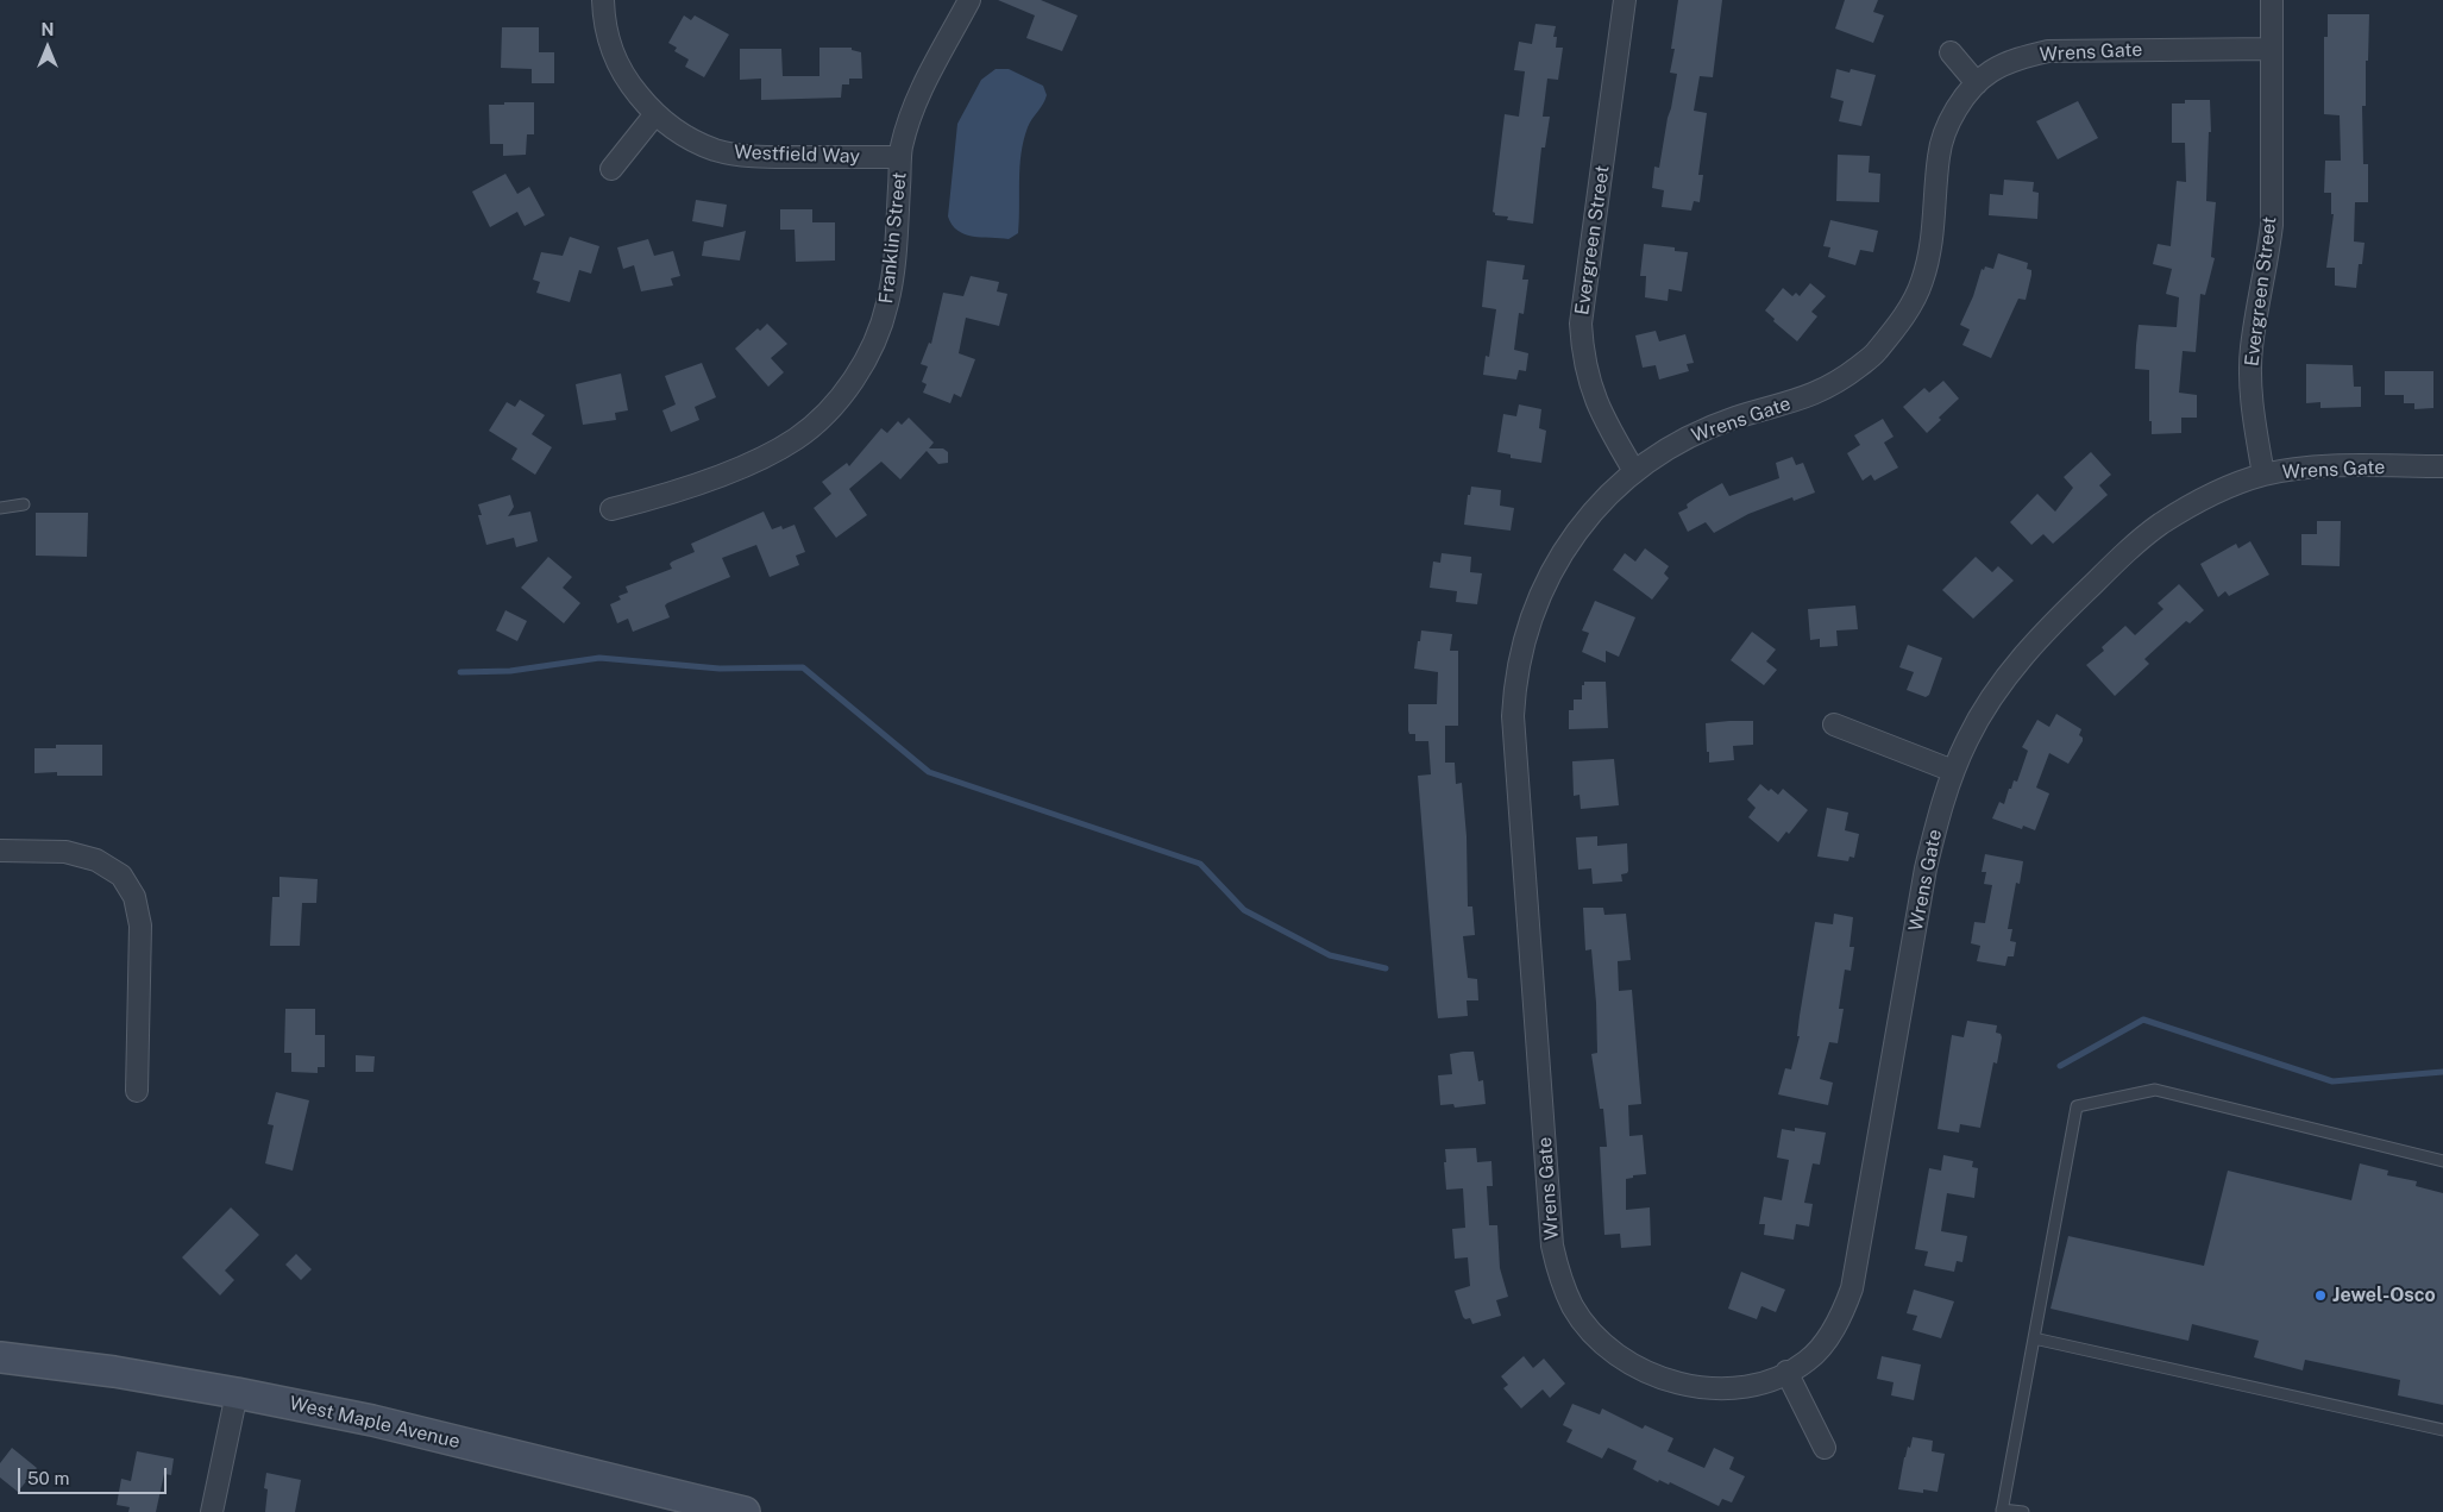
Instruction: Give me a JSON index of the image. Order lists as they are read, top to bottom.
{
  "streets": {
    "main road": ["West Maple Avenue"],
    "street": [
      "Wrens Gate",
      "Westfield Way",
      "Franklin Street",
      "Evergreen Street"
    ]
  },
  "crossings": [
    ["Wrens Gate", "Evergreen Street"],
    ["Westfield Way", "Franklin Street"]
  ],
  "places": ["Jewel-Osco"],
  "scale_bar": "50 m",
  "north": "top"
}
